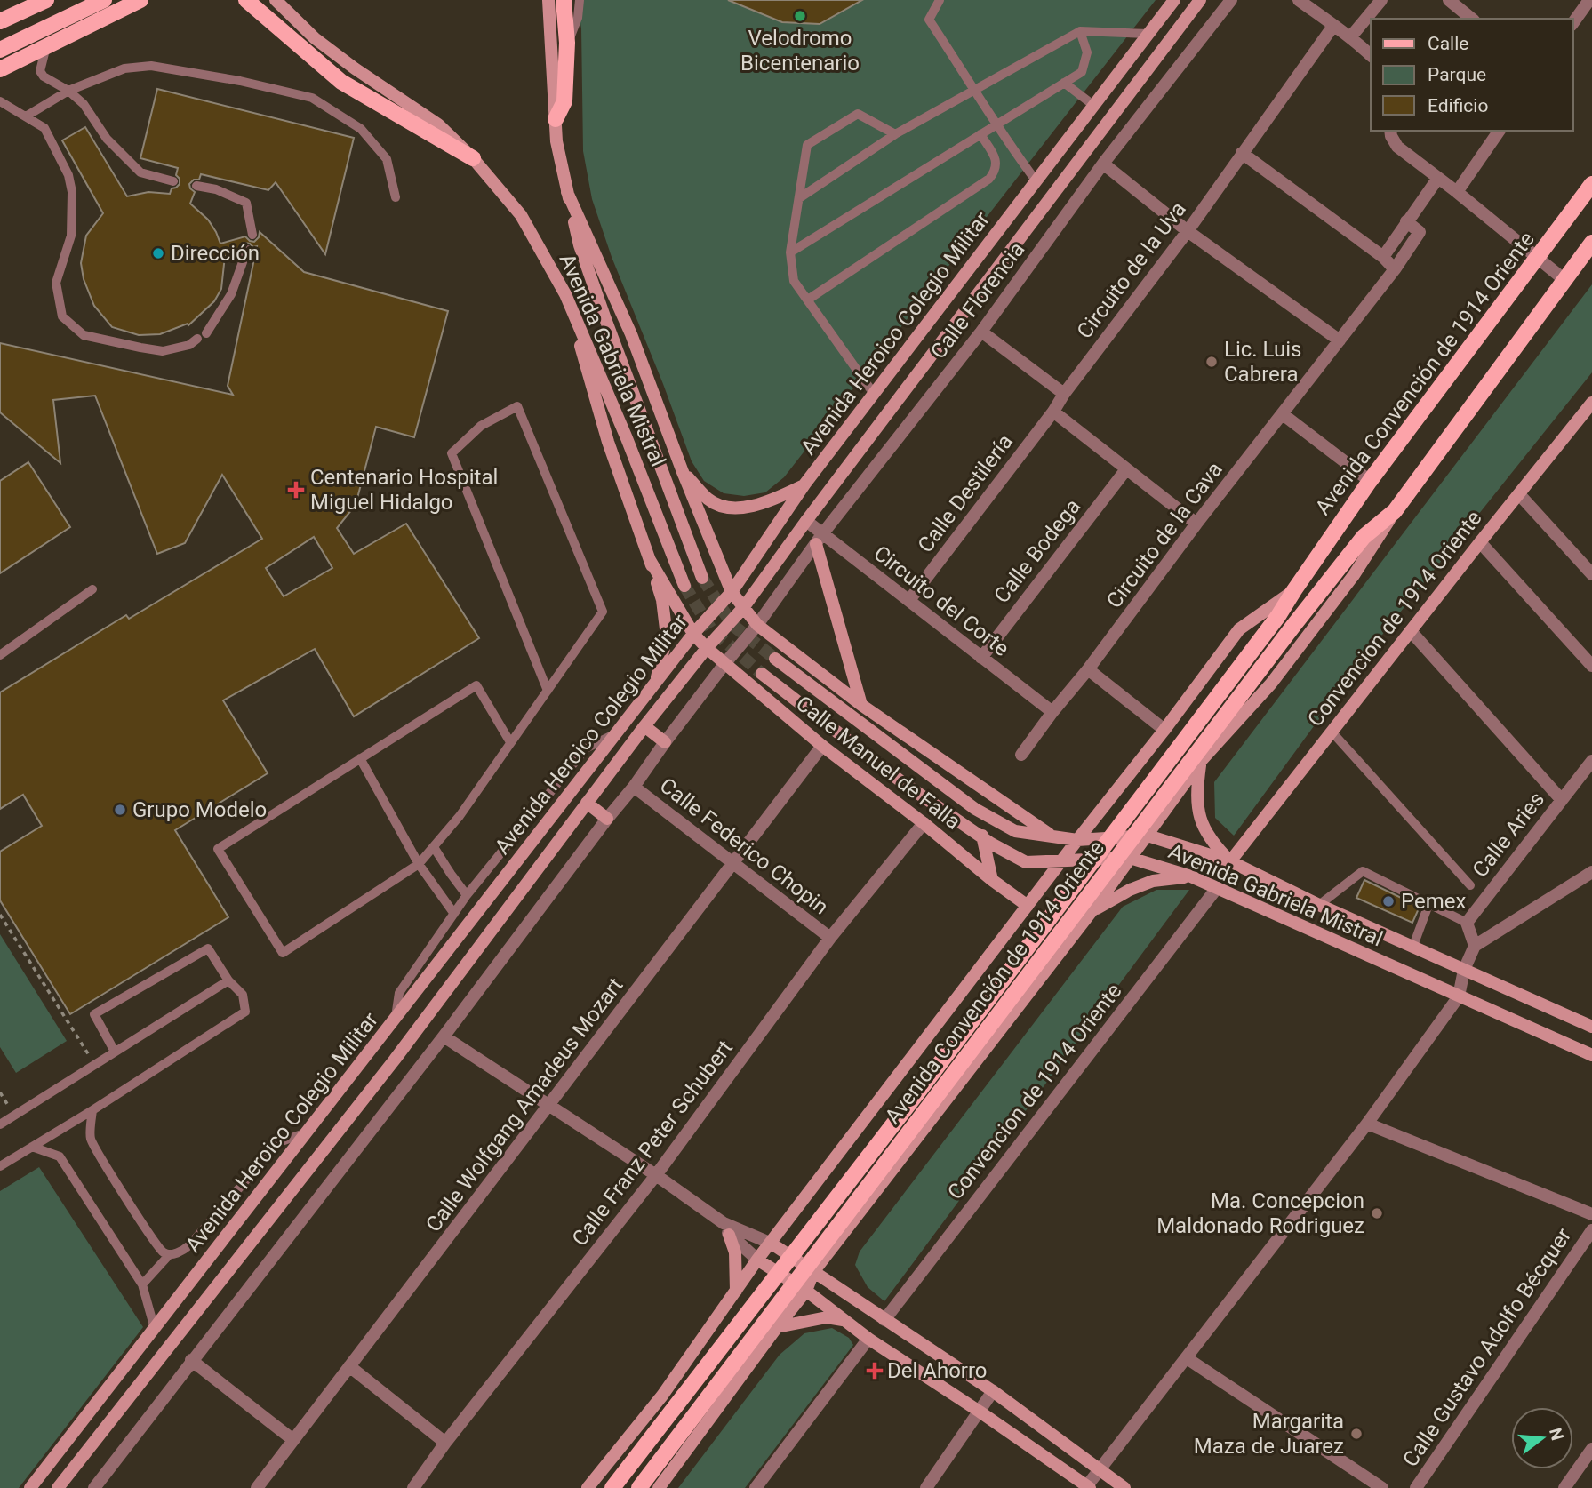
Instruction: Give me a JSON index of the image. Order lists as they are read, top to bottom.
{
  "streets": {
    "main road": ["Avenida Convención de 1914 Oriente"],
    "street": [
      "Circuito de la Uva",
      "Calle Florencia",
      "Avenida Heroico Colegio Militar",
      "Avenida Gabriela Mistral",
      "Calle Destilería",
      "Circuito de la Cava",
      "Calle Bodega",
      "Circuito del Corte",
      "Convencion de 1914 Oriente",
      "Calle Manuel de Falla",
      "Calle Aries",
      "Calle Federico Chopin",
      "Calle Wolfgang Amadeus Mozart",
      "Calle Franz Peter Schubert",
      "Calle Gustavo Adolfo Bécquer"
    ]
  },
  "crossings": [
    ["Circuito de la Uva", "Calle Destilería"],
    ["Calle Florencia", "Circuito del Corte"],
    ["Calle Florencia", "Calle Manuel de Falla"],
    ["Avenida Heroico Colegio Militar", "Avenida Gabriela Mistral"],
    ["Avenida Heroico Colegio Militar", "Circuito del Corte"],
    ["Avenida Heroico Colegio Militar", "Calle Manuel de Falla"],
    ["Avenida Gabriela Mistral", "Avenida Convención de 1914 Oriente"],
    ["Avenida Gabriela Mistral", "Convencion de 1914 Oriente"],
    ["Avenida Gabriela Mistral", "Calle Manuel de Falla"],
    ["Avenida Convención de 1914 Oriente", "Calle Manuel de Falla"],
    ["Calle Destilería", "Circuito del Corte"],
    ["Circuito de la Cava", "Circuito del Corte"],
    ["Calle Bodega", "Circuito del Corte"],
    ["Calle Manuel de Falla", "Calle Wolfgang Amadeus Mozart"],
    ["Calle Manuel de Falla", "Calle Franz Peter Schubert"],
    ["Calle Federico Chopin", "Calle Wolfgang Amadeus Mozart"],
    ["Calle Federico Chopin", "Calle Franz Peter Schubert"]
  ],
  "places": {
    "other": [
      "Velodromo Bicentenario",
      "Dirección",
      "Lic. Luis Cabrera",
      "Grupo Modelo",
      "Pemex",
      "Ma. Concepcion Maldonado Rodriguez",
      "Margarita Maza de Juarez"
    ],
    "health": ["Centenario Hospital Miguel Hidalgo", "Del Ahorro"]
  },
  "legend": ["Calle", "Parque", "Edificio"],
  "north": "right"
}
